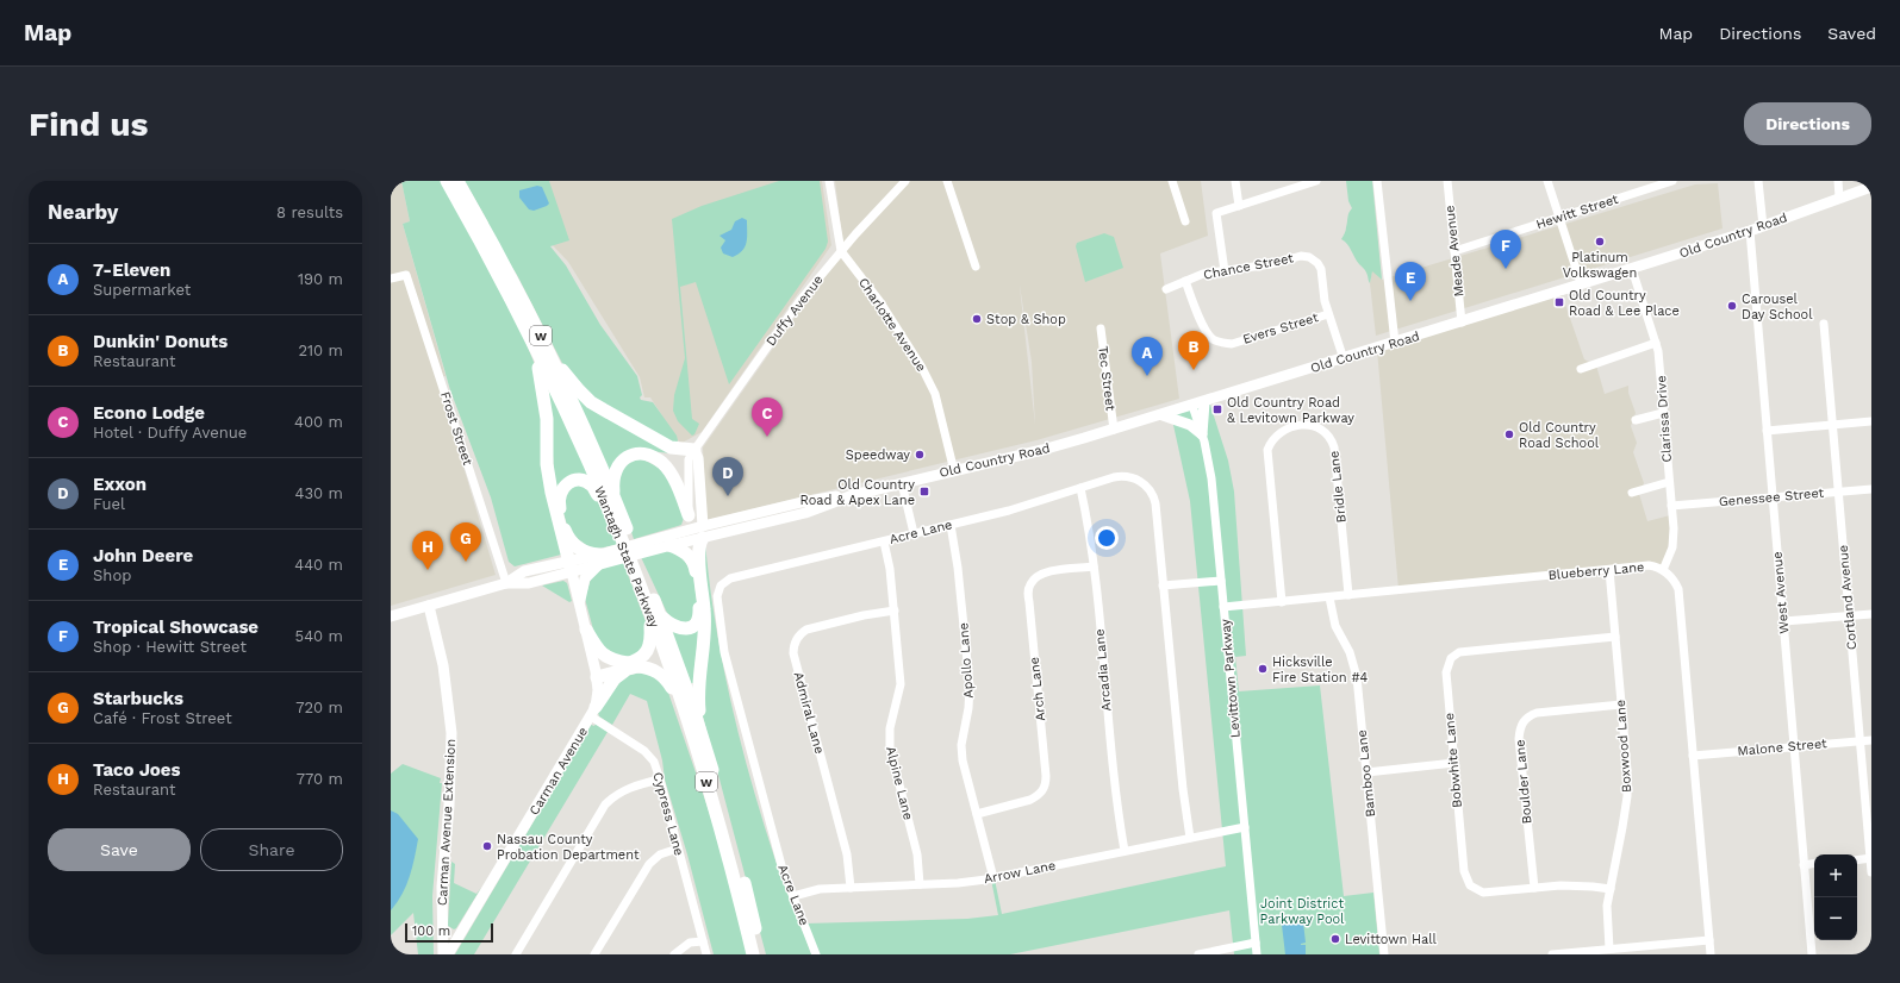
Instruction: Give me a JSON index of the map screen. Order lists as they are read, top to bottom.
{
  "streets": {
    "highway": ["W", "Wantagh State Parkway"],
    "main road": [
      "Old Country Road",
      "Duffy Avenue",
      "Carman Avenue",
      "Carman Avenue Extension"
    ],
    "street": [
      "Hewitt Street",
      "Meade Avenue",
      "Chance Street",
      "Charlotte Avenue",
      "Evers Street",
      "Tec Street",
      "Clarissa Drive",
      "Frost Street",
      "Bridle Lane",
      "Genessee Street",
      "Acre Lane",
      "Blueberry Lane",
      "West Avenue",
      "Cortland Avenue",
      "Apollo Lane",
      "Arcadia Lane",
      "Levittown Parkway",
      "Arch Lane",
      "Admiral Lane",
      "Boxwood Lane",
      "Malone Street",
      "Bobwhite Lane",
      "Bamboo Lane",
      "Boulder Lane",
      "Alpine Lane",
      "Cypress Lane",
      "Arrow Lane"
    ]
  },
  "crossings": [
    ["Hewitt Street", "Meade Avenue"],
    ["Old Country Road", "Meade Avenue"],
    ["Old Country Road", "Chance Street"],
    ["Old Country Road", "Duffy Avenue"],
    ["Old Country Road", "Charlotte Avenue"],
    ["Old Country Road", "Tec Street"],
    ["Old Country Road", "Clarissa Drive"],
    ["Old Country Road", "Frost Street"],
    ["Old Country Road", "West Avenue"],
    ["Old Country Road", "Levittown Parkway"],
    ["Old Country Road", "Carman Avenue"],
    ["Old Country Road", "Carman Avenue Extension"],
    ["Chance Street", "Evers Street"],
    ["Duffy Avenue", "Charlotte Avenue"],
    ["Clarissa Drive", "Genessee Street"],
    ["Clarissa Drive", "Blueberry Lane"],
    ["Bridle Lane", "Blueberry Lane"],
    ["Genessee Street", "West Avenue"],
    ["Genessee Street", "Cortland Avenue"],
    ["Acre Lane", "Apollo Lane"],
    ["Acre Lane", "Arcadia Lane"],
    ["Acre Lane", "Alpine Lane"],
    ["Acre Lane", "Arrow Lane"],
    ["Blueberry Lane", "Levittown Parkway"],
    ["Blueberry Lane", "Boxwood Lane"],
    ["Blueberry Lane", "Malone Street"],
    ["Blueberry Lane", "Bamboo Lane"],
    ["West Avenue", "Malone Street"],
    ["Cortland Avenue", "Malone Street"],
    ["Apollo Lane", "Arch Lane"],
    ["Apollo Lane", "Arrow Lane"],
    ["Arcadia Lane", "Arch Lane"],
    ["Arcadia Lane", "Arrow Lane"],
    ["Levittown Parkway", "Arrow Lane"],
    ["Admiral Lane", "Alpine Lane"],
    ["Admiral Lane", "Arrow Lane"],
    ["Boxwood Lane", "Bobwhite Lane"],
    ["Boxwood Lane", "Boulder Lane"],
    ["Bobwhite Lane", "Boulder Lane"],
    ["Carman Avenue", "Cypress Lane"],
    ["Alpine Lane", "Arrow Lane"]
  ],
  "parks": ["Joint District Parkway Pool"],
  "places": {
    "other": [
      "Platinum Volkswagen",
      "Carousel Day School",
      "Stop & Shop",
      "Old Country Road School",
      "Speedway",
      "Hicksville Fire Station #4",
      "Nassau County Probation Department",
      "Levittown Hall"
    ],
    "transit": ["Old Country Road & Lee Place", "Old Country Road & Levitown Parkway", "Old Country Road & Apex Lane"]
  },
  "scale_bar": "100 m",
  "page": {
    "header": "Map",
    "nav": ["Map", "Directions", "Saved"],
    "buttons": [
      "Directions",
      ["Save", "Share"]
    ],
    "title": "Find us",
    "heading": ["Nearby", "8 results"],
    "pins": [
      "F",
      "E",
      "B",
      "A",
      "C",
      "D",
      "G",
      "H"
    ],
    "list": [
      {
        "mark": "A",
        "name": "7-Eleven",
        "note": "Supermarket",
        "value": "190 m"
      },
      {
        "mark": "B",
        "name": "Dunkin' Donuts",
        "note": "Restaurant",
        "value": "210 m"
      },
      {
        "mark": "C",
        "name": "Econo Lodge",
        "note": "Hotel · Duffy Avenue",
        "value": "400 m"
      },
      {
        "mark": "D",
        "name": "Exxon",
        "note": "Fuel",
        "value": "430 m"
      },
      {
        "mark": "E",
        "name": "John Deere",
        "note": "Shop",
        "value": "440 m"
      },
      {
        "mark": "F",
        "name": "Tropical Showcase",
        "note": "Shop · Hewitt Street",
        "value": "540 m"
      },
      {
        "mark": "G",
        "name": "Starbucks",
        "note": "Café · Frost Street",
        "value": "720 m"
      },
      {
        "mark": "H",
        "name": "Taco Joes",
        "note": "Restaurant",
        "value": "770 m"
      }
    ],
    "map_buttons": ["+", "−"],
    "scale": "100 m"
  }
}
